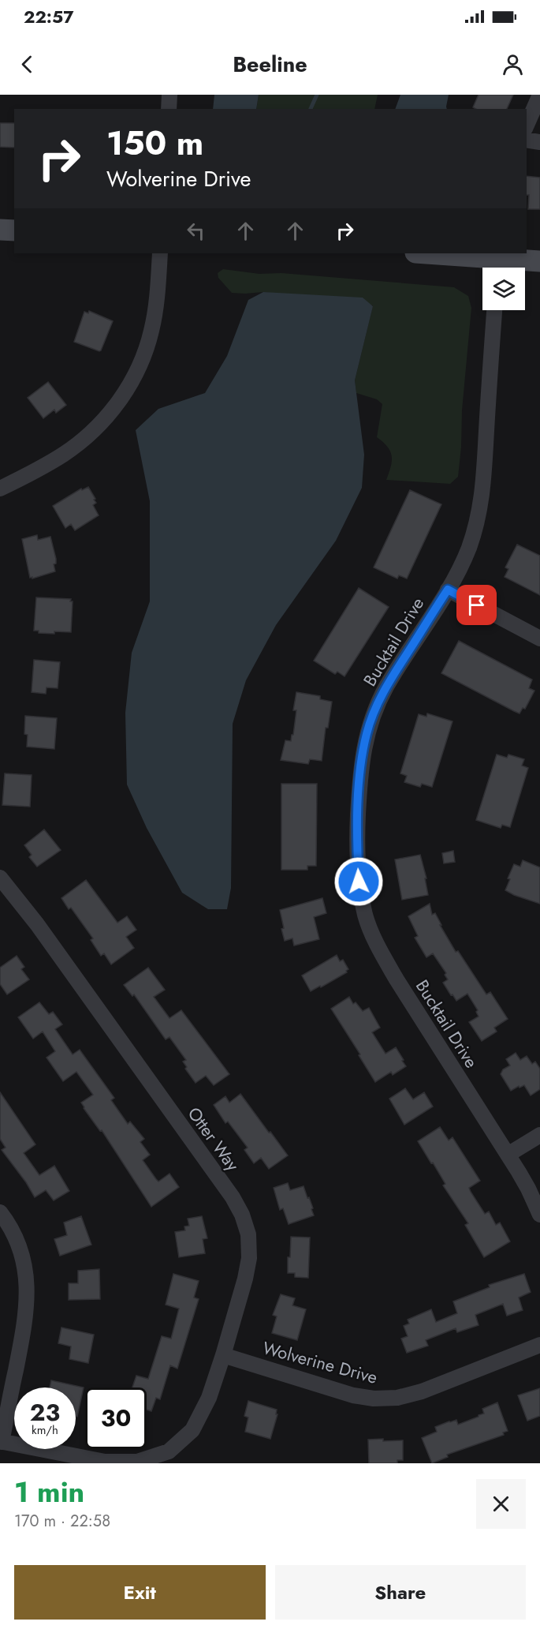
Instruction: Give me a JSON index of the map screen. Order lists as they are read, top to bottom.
{
  "streets": {
    "street": ["Bucktail Drive", "Otter Way", "Wolverine Drive"]
  },
  "crossings": [
    ["Otter Way", "Wolverine Drive"]
  ],
  "page": {
    "status": "22:57",
    "header": "Beeline",
    "turn": ["150 m", "Wolverine Drive"],
    "speed": "23 km/h",
    "limit": "30",
    "heading": ["1 min", "170 m · 22:58"],
    "buttons": ["Exit", "Share"]
  }
}
